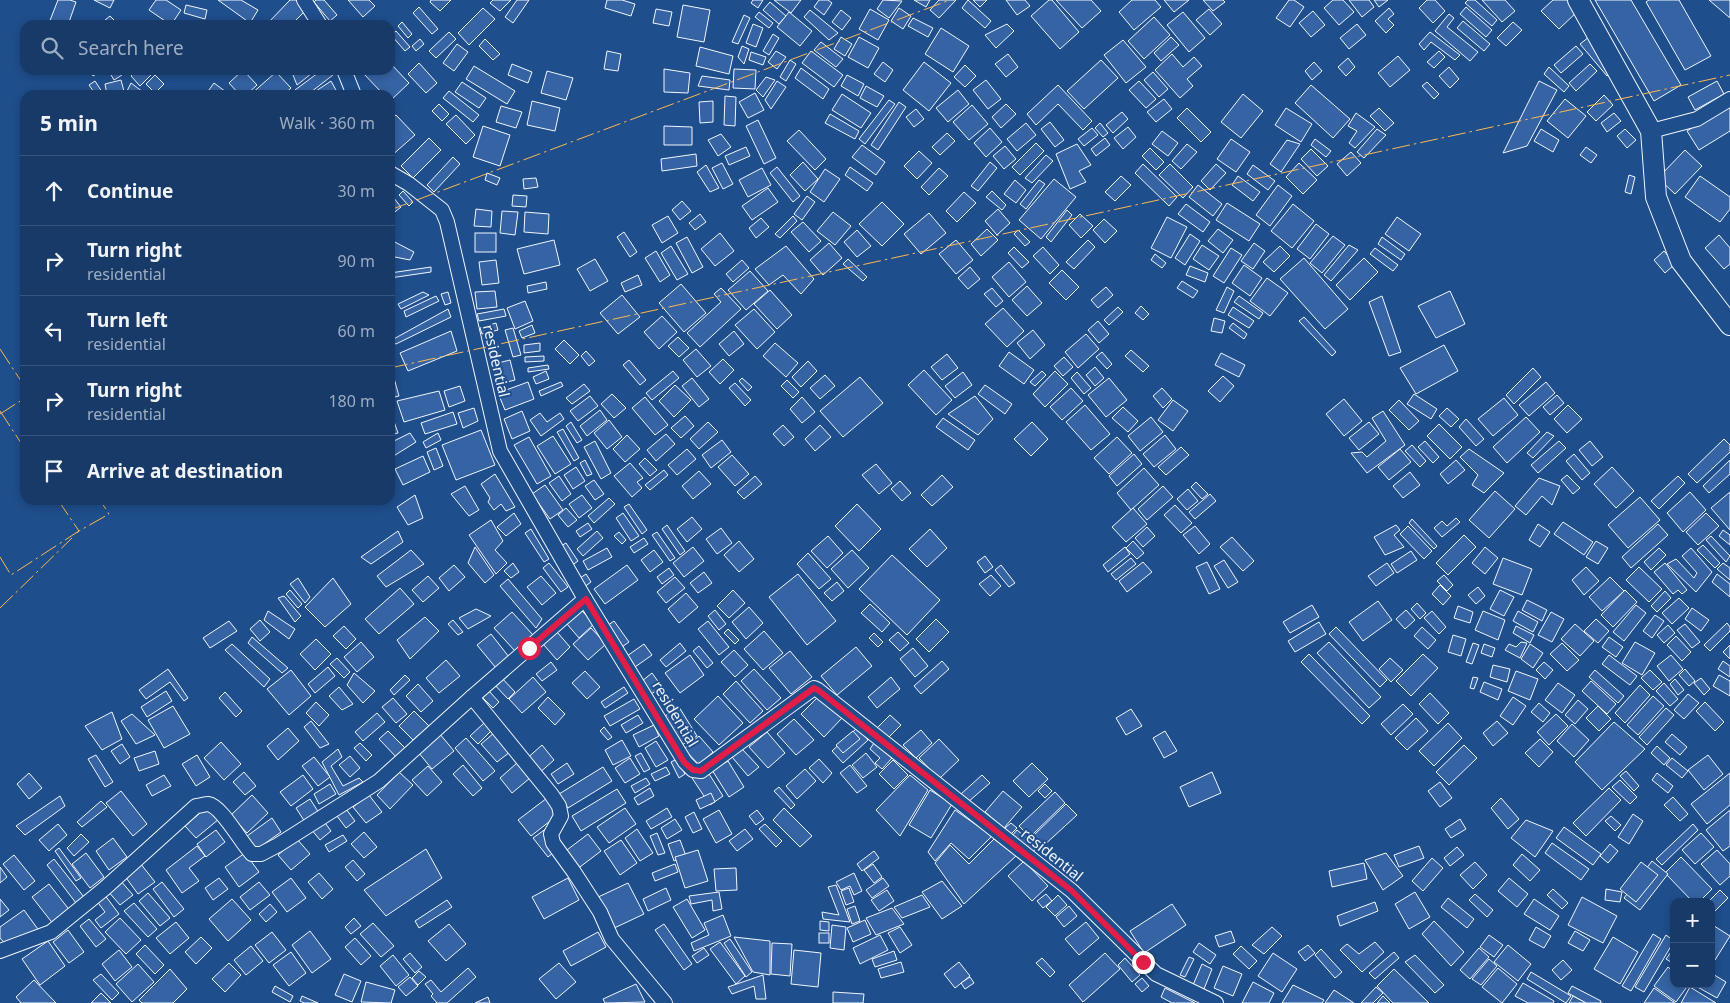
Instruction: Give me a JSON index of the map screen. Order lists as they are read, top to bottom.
{
  "streets": {
    "street": ["residential"]
  },
  "page": {
    "search": "Search here",
    "heading": ["5 min", "Walk · 360 m"],
    "list": [
      ["Continue", "30 m"],
      ["Turn right", "residential", "90 m"],
      ["Turn left", "residential", "60 m"],
      ["Turn right", "residential", "180 m"],
      "Arrive at destination"
    ],
    "map_buttons": ["+", "−"]
  }
}
